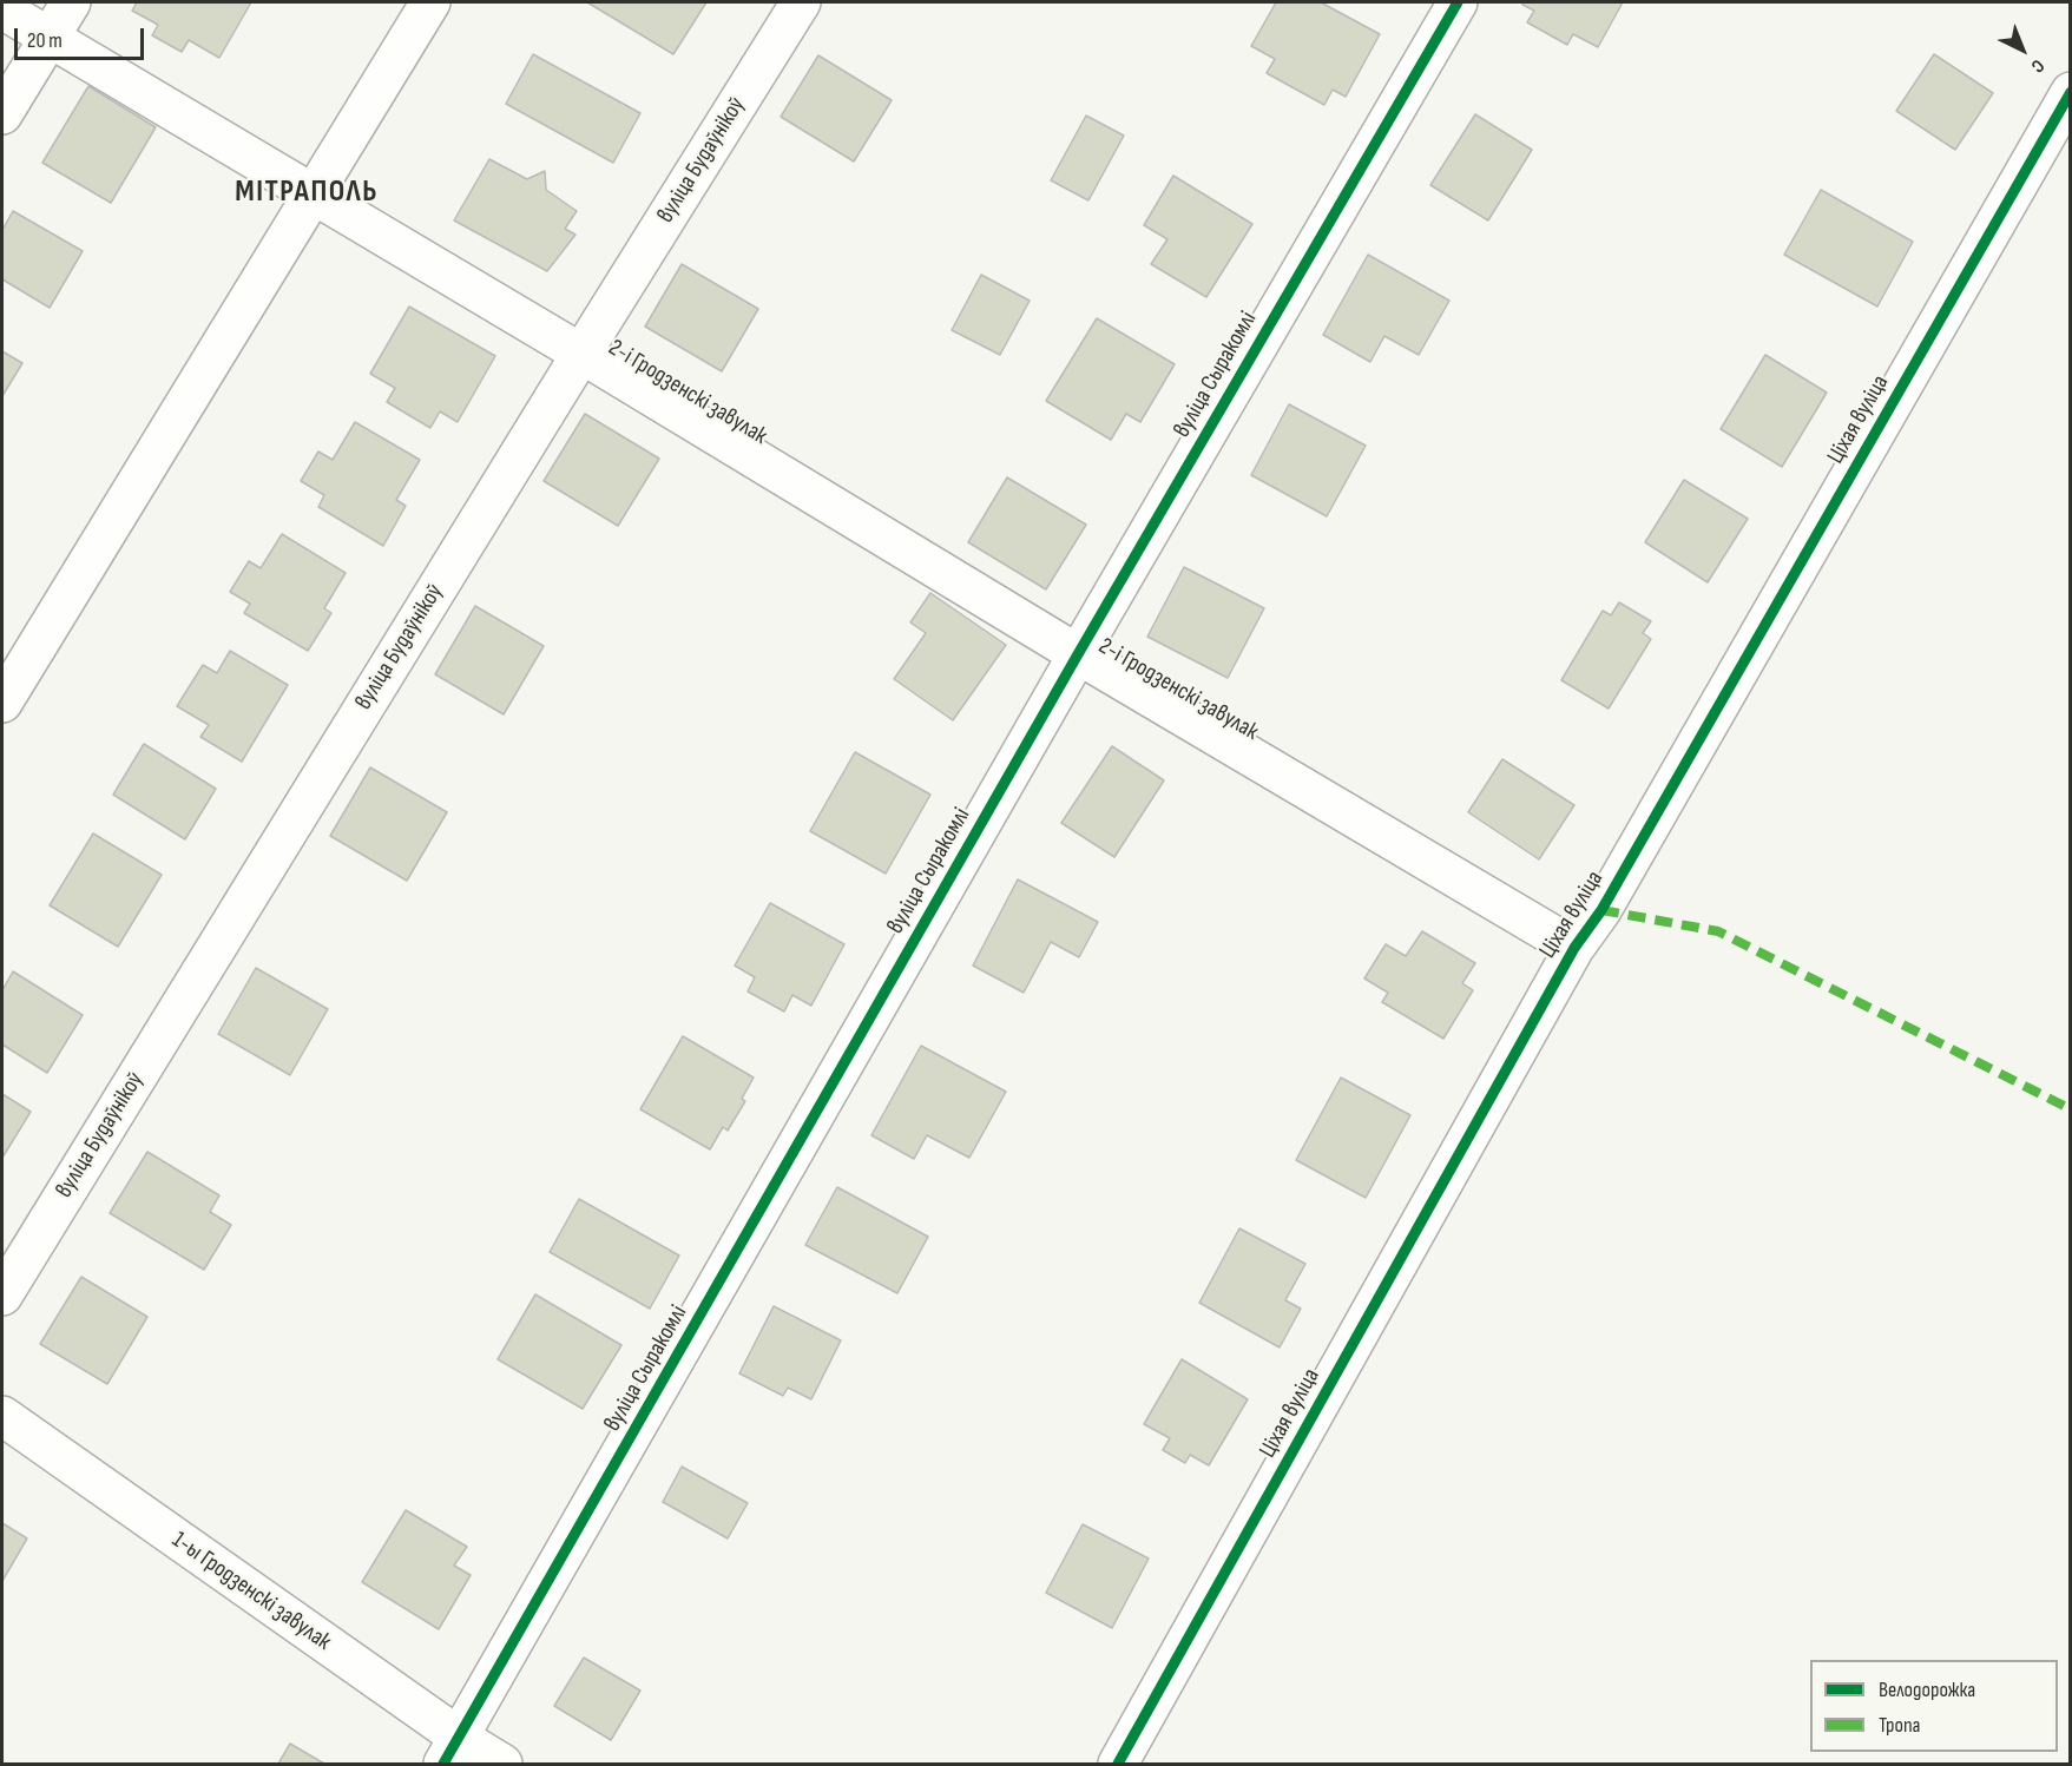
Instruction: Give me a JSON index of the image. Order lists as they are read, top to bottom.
{
  "streets": {
    "street": [
      "вуліца Будаўнікоў",
      "вуліца Сыракомлі",
      "2-і Гродзенскі завулак",
      "Ціхая вуліца",
      "1-ы Гродзенскі завулак"
    ]
  },
  "crossings": [
    ["вуліца Будаўнікоў", "2-і Гродзенскі завулак"],
    ["вуліца Сыракомлі", "2-і Гродзенскі завулак"],
    ["вуліца Сыракомлі", "1-ы Гродзенскі завулак"],
    ["2-і Гродзенскі завулак", "Ціхая вуліца"]
  ],
  "districts": ["МІТРАПОЛЬ"],
  "legend": ["Велодорожка", "Тропа"],
  "scale_bar": "20 m",
  "north": "bottom right"
}
